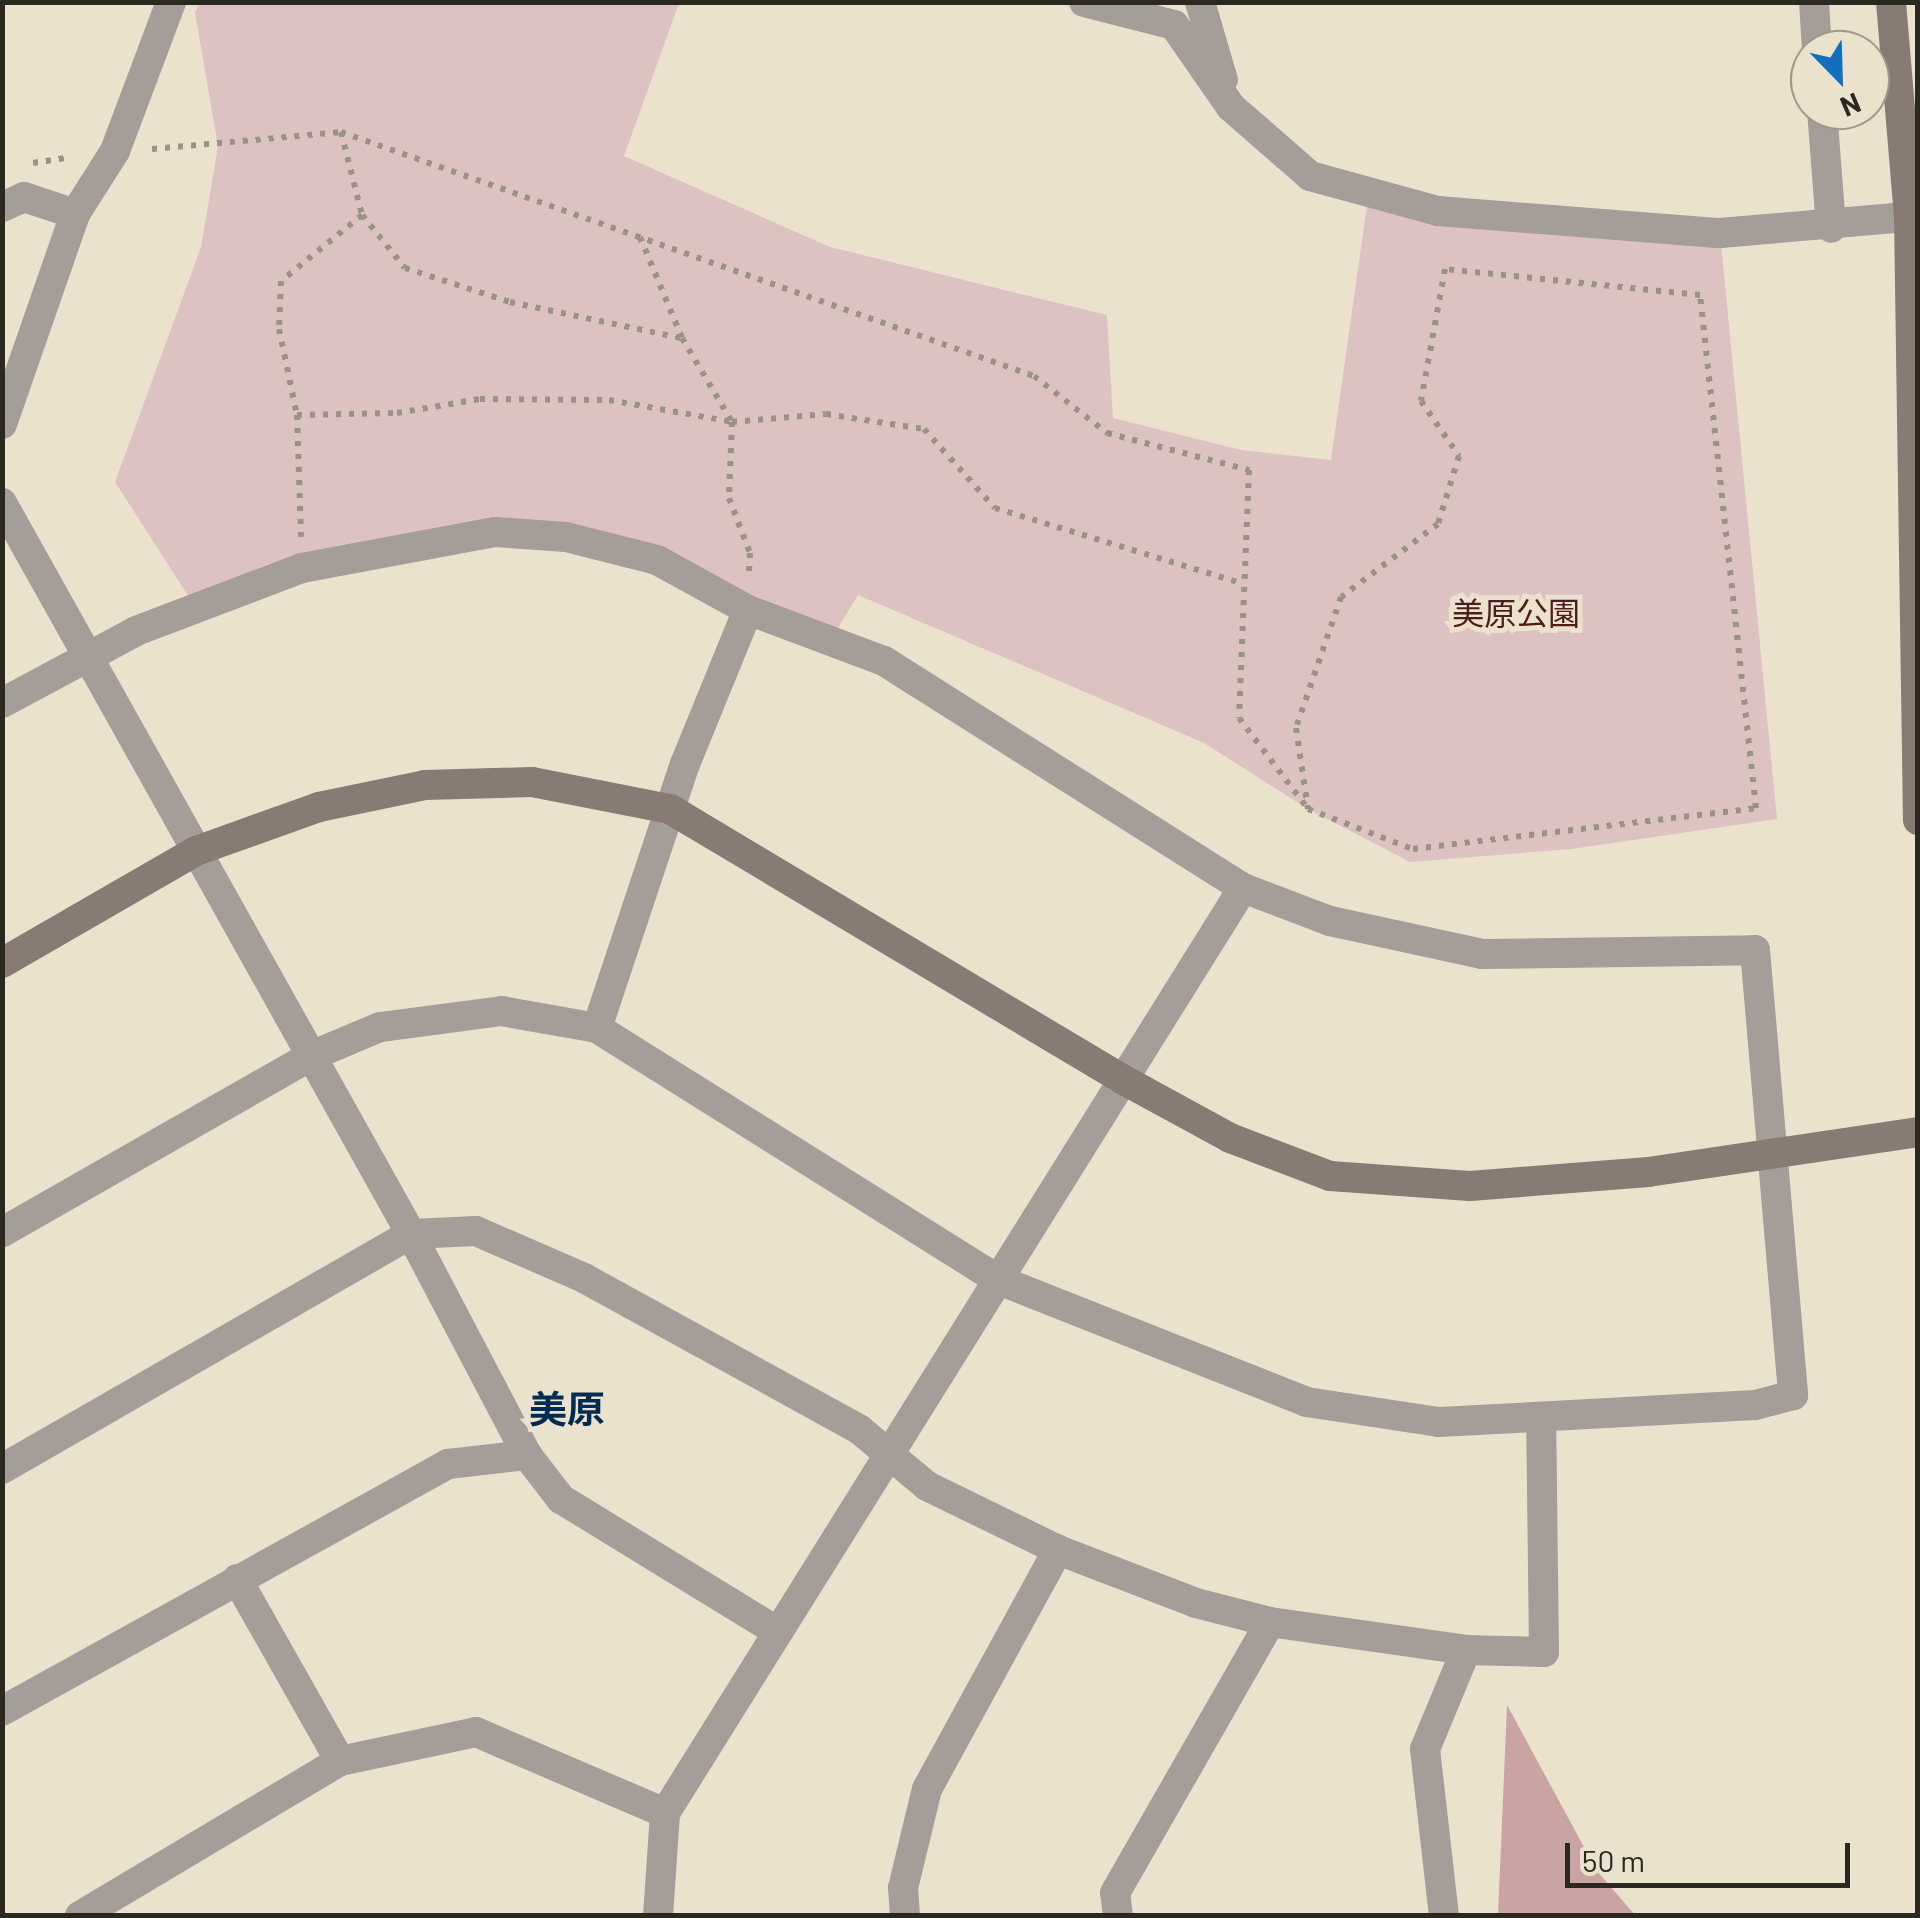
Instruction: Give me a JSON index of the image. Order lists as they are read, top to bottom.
{
  "districts": ["美原"],
  "parks": ["美原公園"],
  "scale_bar": "50 m",
  "north": "bottom right"
}
